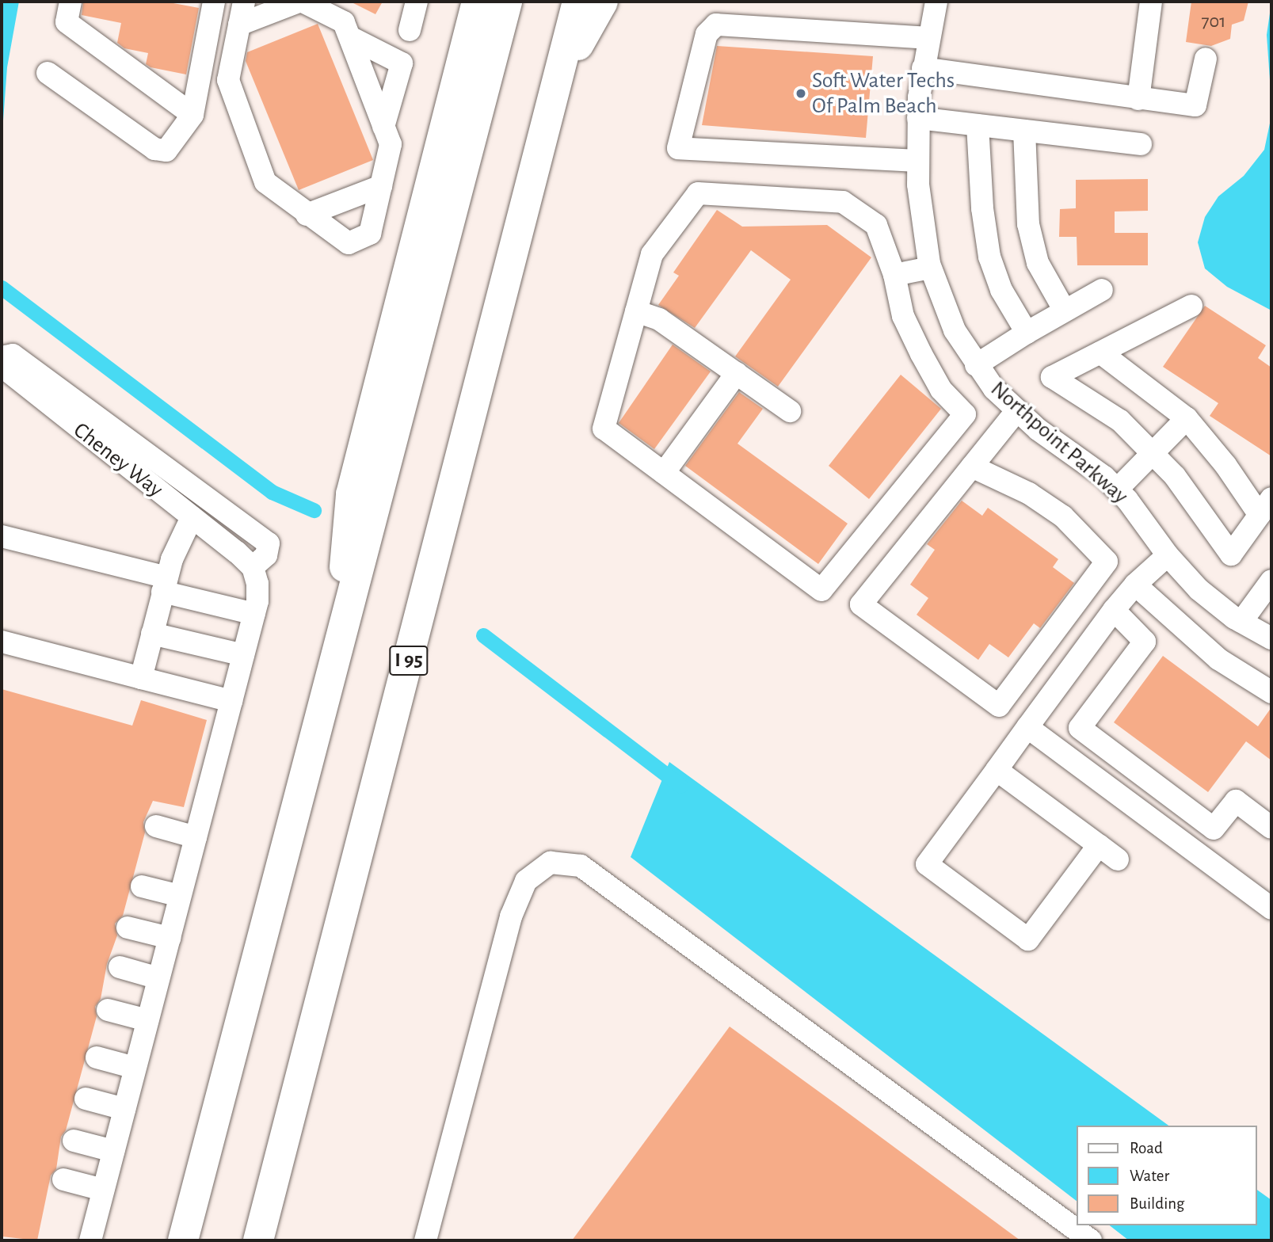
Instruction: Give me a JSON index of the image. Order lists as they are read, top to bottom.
{
  "streets": {
    "highway": ["I 95"],
    "street": ["Northpoint Parkway", "Cheney Way"]
  },
  "places": ["Soft Water Techs Of Palm Beach"],
  "house_numbers": ["701"],
  "legend": ["Road", "Water", "Building"]
}
